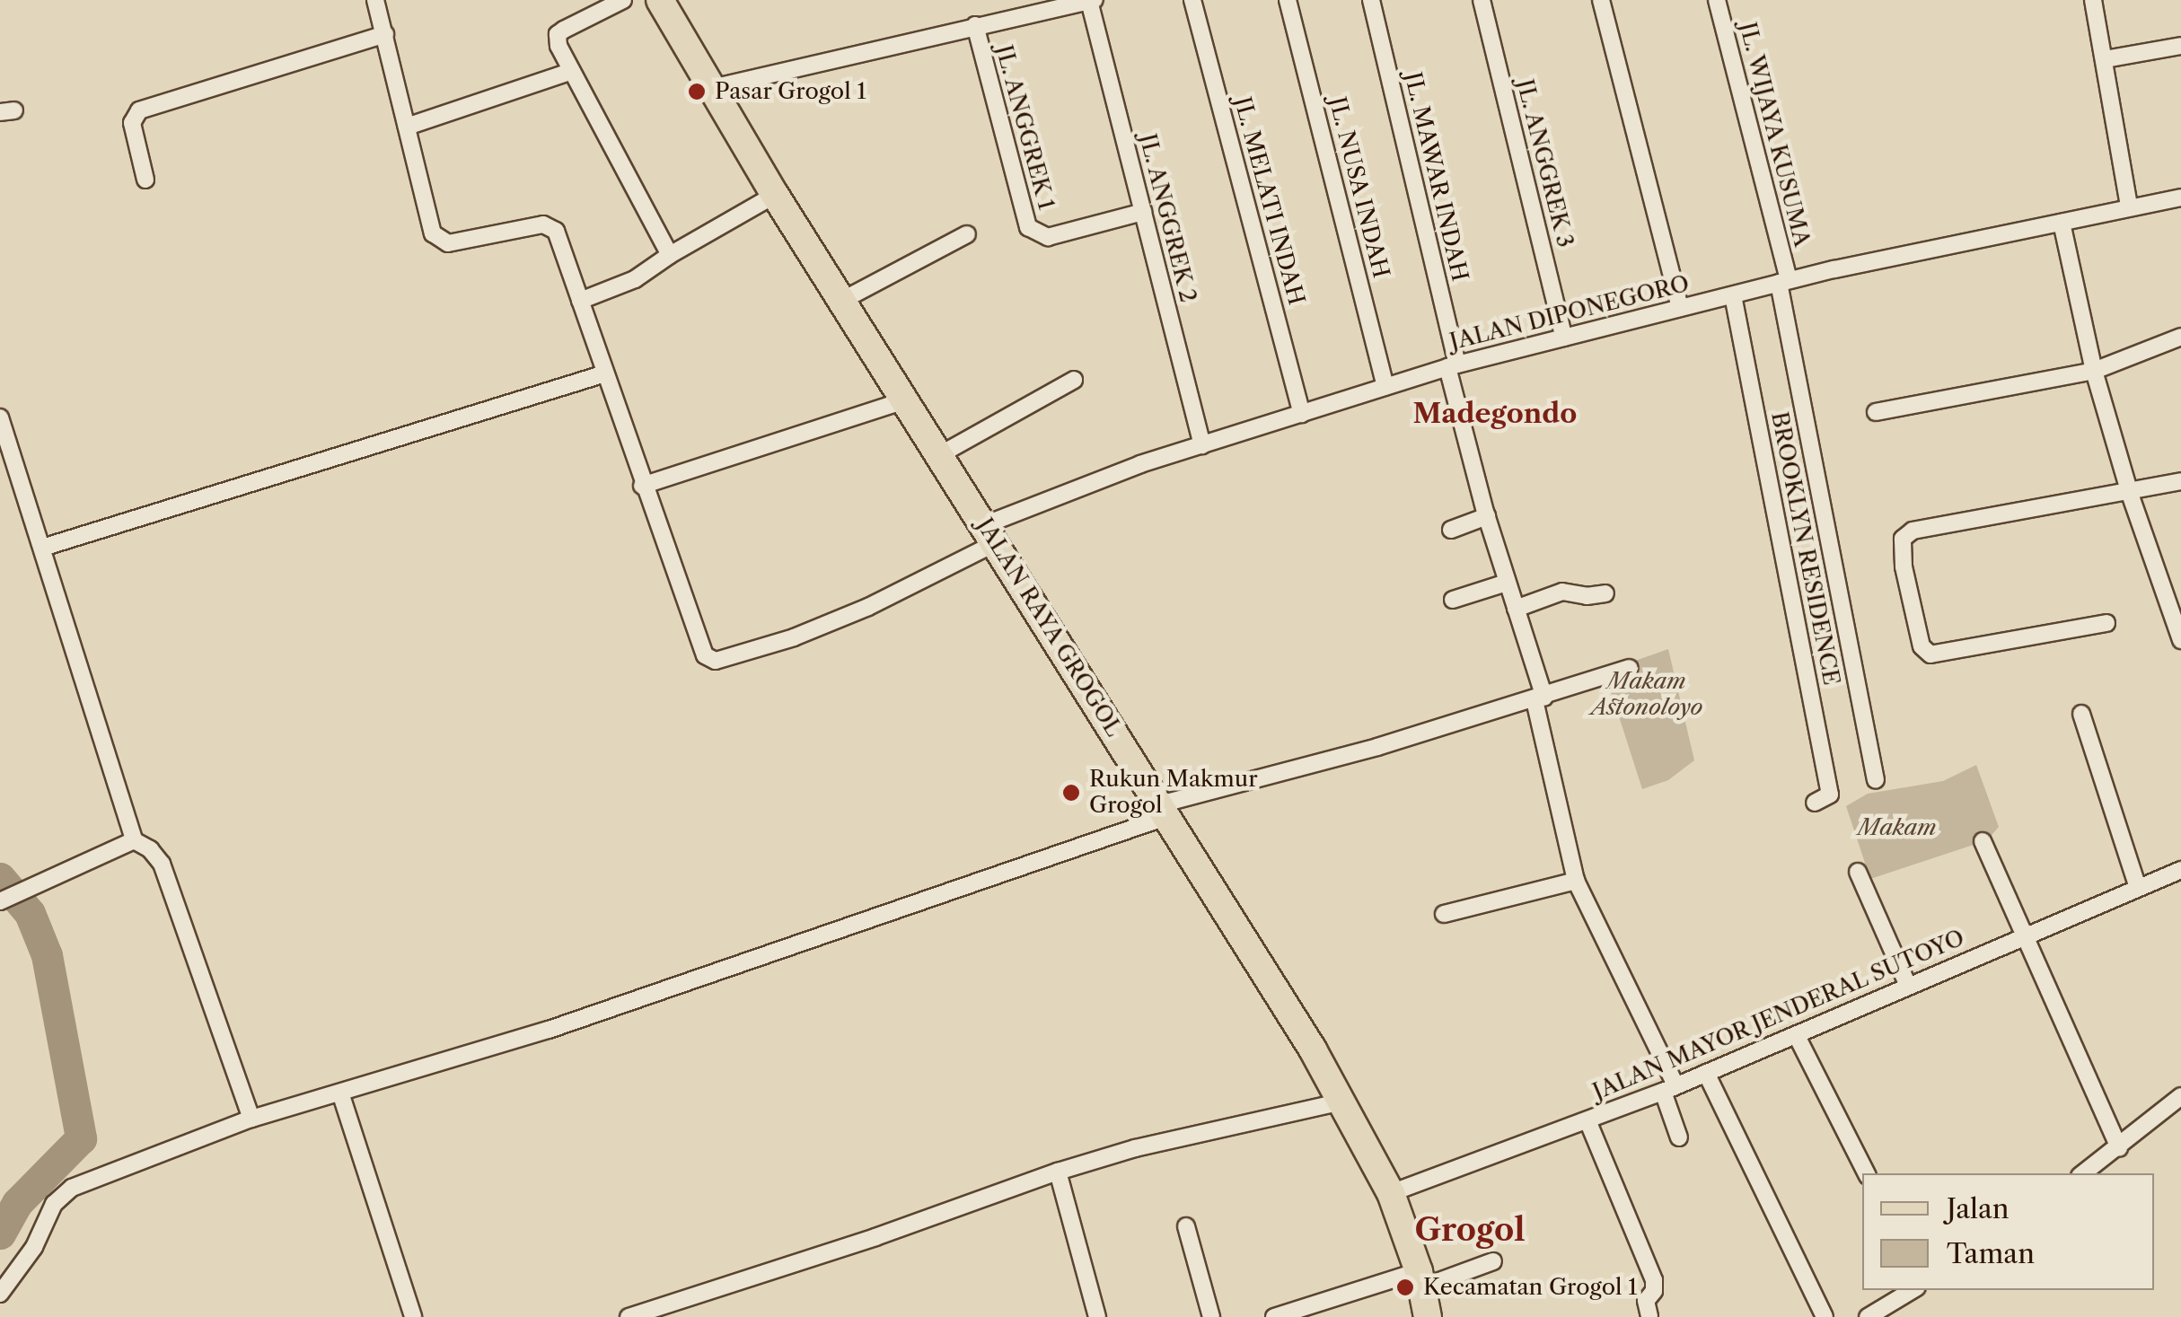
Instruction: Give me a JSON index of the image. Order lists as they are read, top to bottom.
{
  "streets": {
    "main road": ["JALAN RAYA GROGOL"],
    "street": [
      "JL. ANGGREK 1",
      "JL. WIJAYA KUSUMA",
      "JL. ANGGREK 3",
      "JL. MAWAR INDAH",
      "JL. NUSA INDAH",
      "JL. MELATI INDAH",
      "JL. ANGGREK 2",
      "JALAN DIPONEGORO",
      "BROOKLYN RESIDENCE",
      "JALAN MAYOR JENDERAL SUTOYO"
    ]
  },
  "crossings": [
    ["JL. ANGGREK 1", "JL. ANGGREK 2"],
    ["JL. WIJAYA KUSUMA", "JALAN DIPONEGORO"],
    ["JL. ANGGREK 3", "JALAN DIPONEGORO"],
    ["JL. MAWAR INDAH", "JALAN DIPONEGORO"],
    ["JL. MAWAR INDAH", "JALAN MAYOR JENDERAL SUTOYO"],
    ["JL. NUSA INDAH", "JALAN DIPONEGORO"],
    ["JL. MELATI INDAH", "JALAN DIPONEGORO"],
    ["JL. ANGGREK 2", "JALAN DIPONEGORO"],
    ["JALAN DIPONEGORO", "BROOKLYN RESIDENCE"],
    ["JALAN DIPONEGORO", "JALAN RAYA GROGOL"],
    ["JALAN RAYA GROGOL", "JALAN MAYOR JENDERAL SUTOYO"]
  ],
  "districts": ["Madegondo", "Grogol"],
  "parks": ["Makam Astonoloyo", "Makam"],
  "places": ["Pasar Grogol 1", "Rukun Makmur Grogol", "Kecamatan Grogol 1"],
  "legend": ["Jalan", "Taman"]
}
